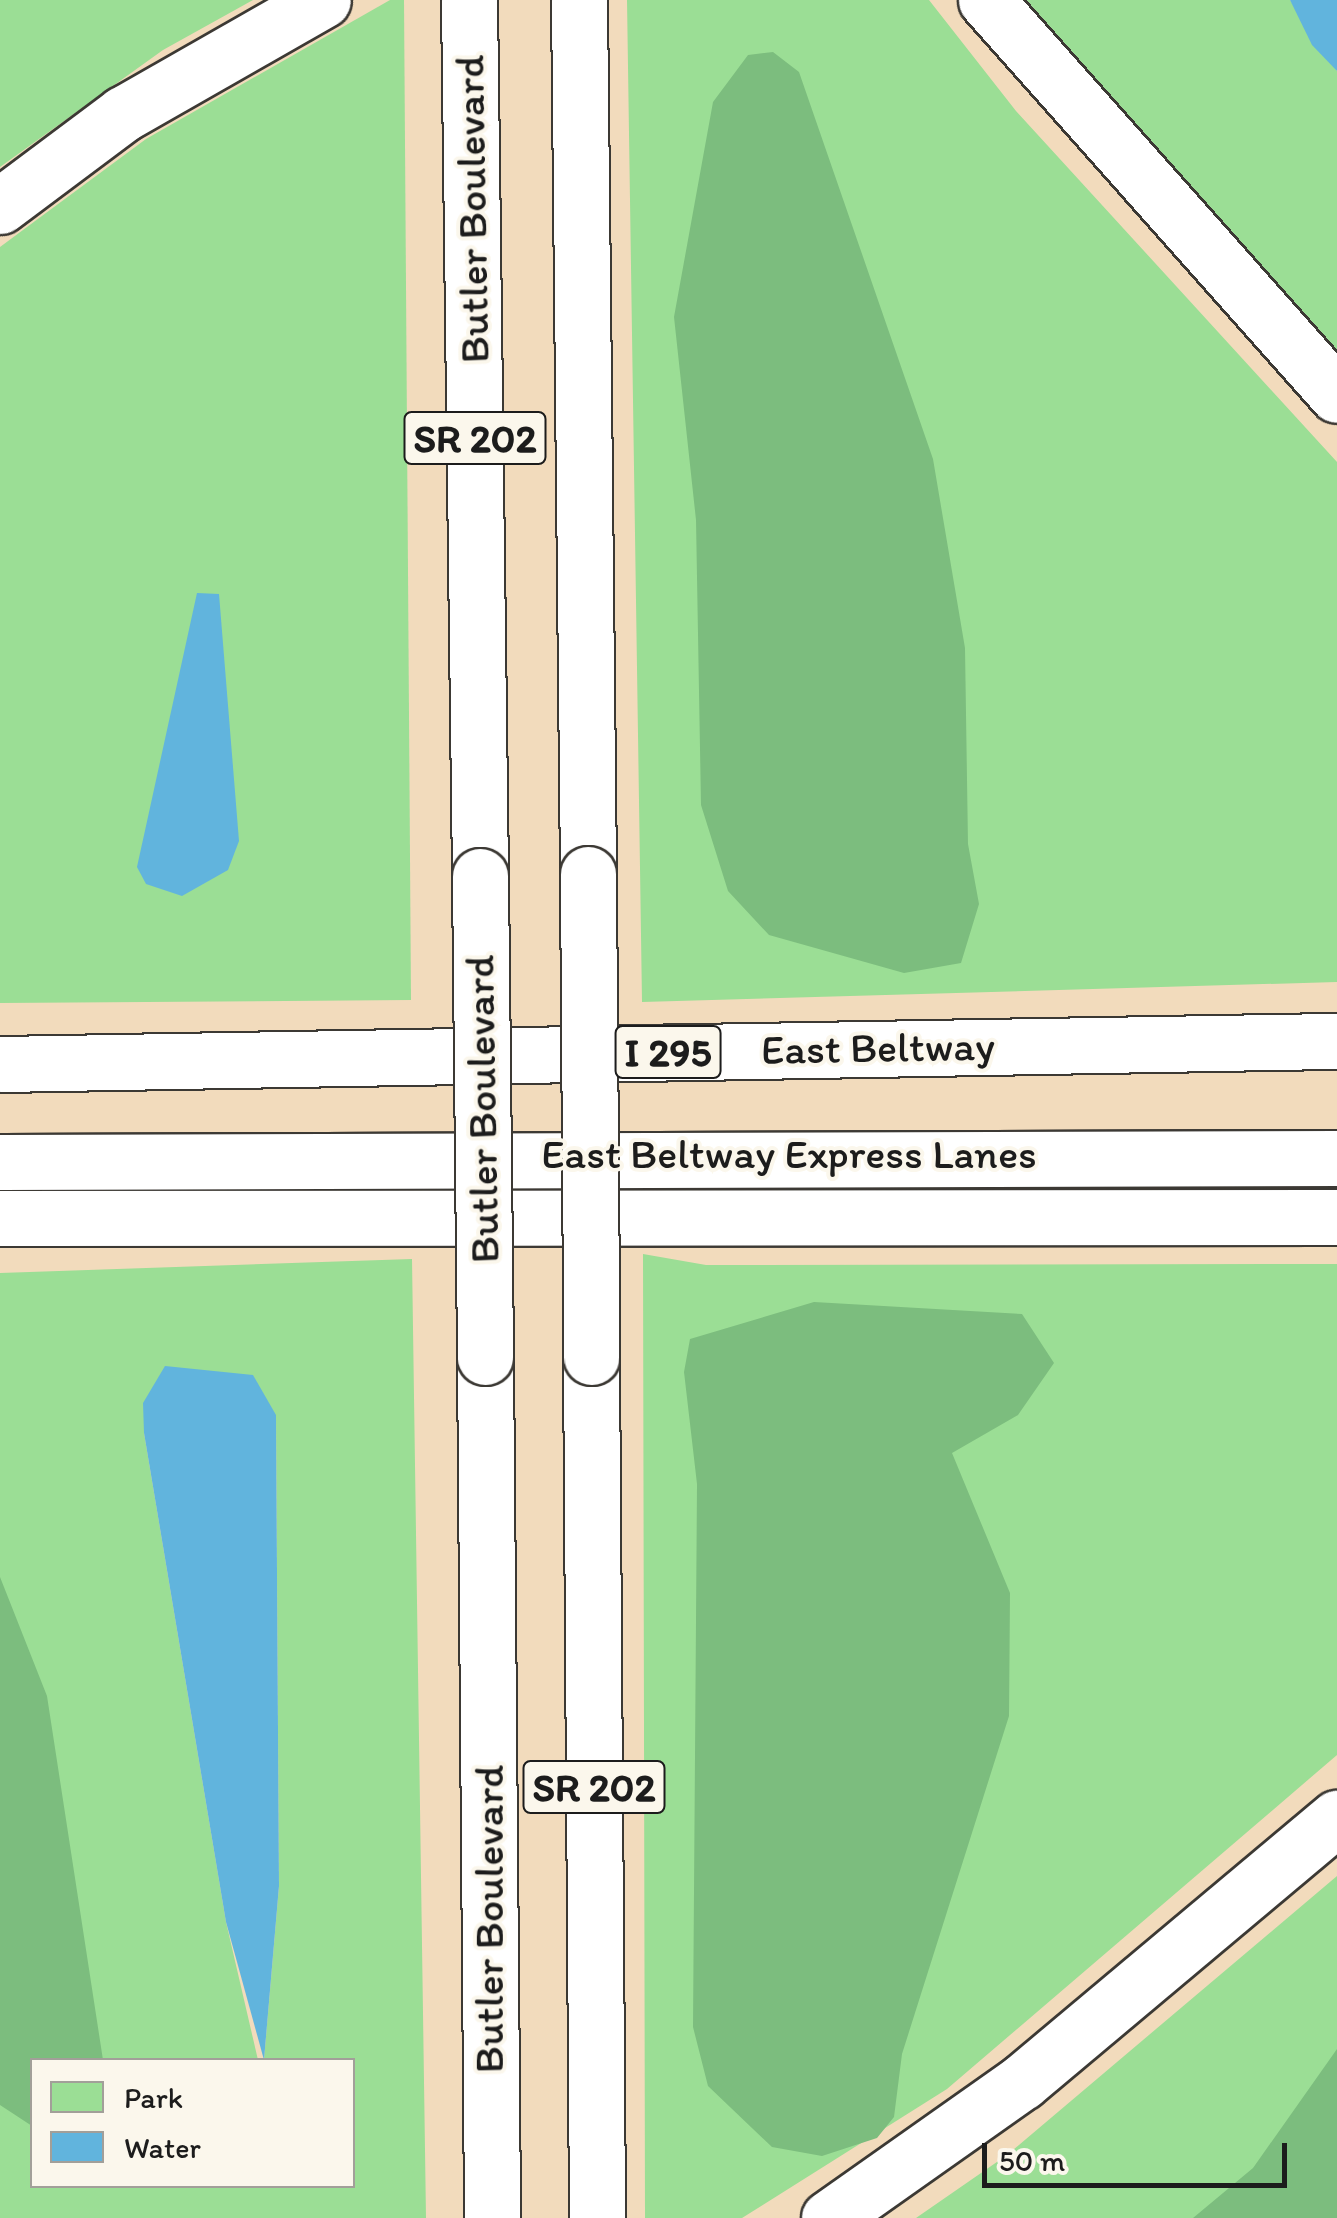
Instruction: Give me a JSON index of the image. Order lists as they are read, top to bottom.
{
  "streets": {
    "highway": [
      "Butler Boulevard",
      "SR 202",
      "East Beltway",
      "I 295",
      "East Beltway Express Lanes"
    ]
  },
  "legend": ["Park", "Water"],
  "scale_bar": "50 m"
}
